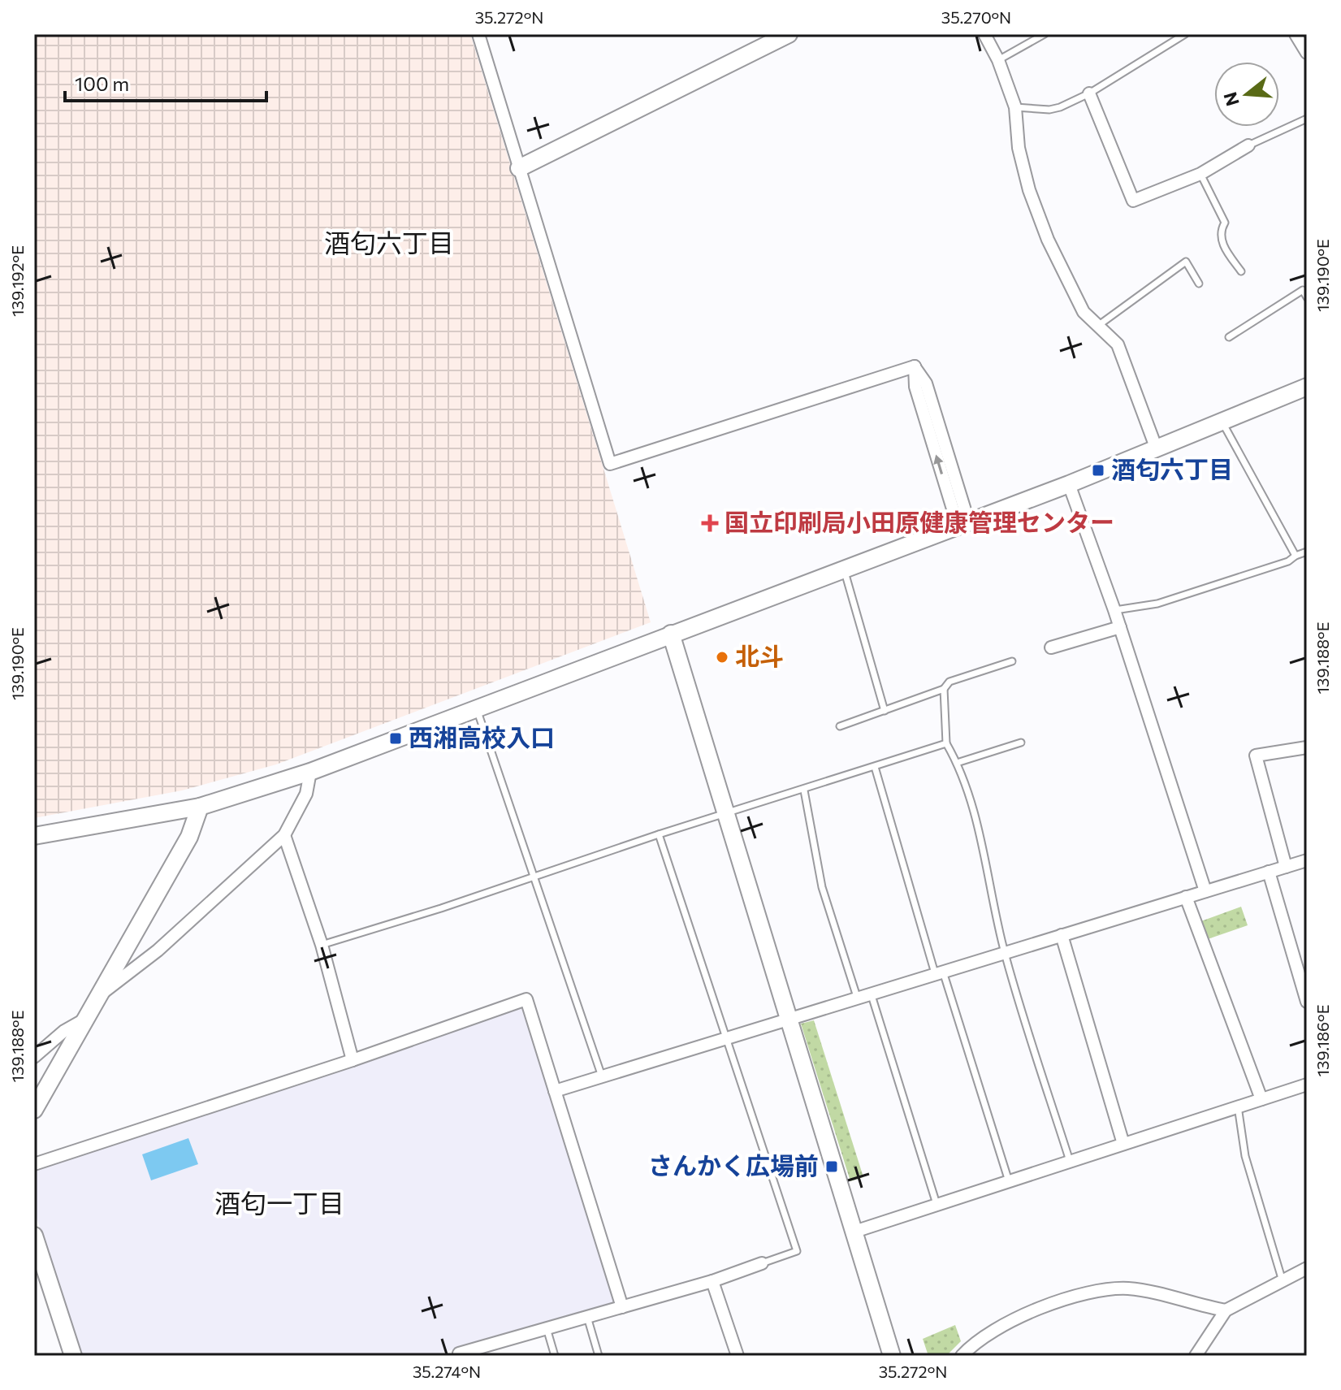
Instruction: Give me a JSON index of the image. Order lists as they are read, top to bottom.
{
  "districts": ["酒匂六丁目", "酒匂一丁目"],
  "places": {
    "transit": ["酒匂六丁目", "西湘高校入口", "さんかく広場前"],
    "health": ["国立印刷局小田原健康管理センター"],
    "other": ["北斗"]
  },
  "scale_bar": "100 m",
  "north": "left",
  "coordinates": [
    "35.272°N",
    "35.270°N",
    "139.190°E",
    "139.192°E",
    "139.188°E",
    "139.186°E",
    "35.274°N"
  ]
}
